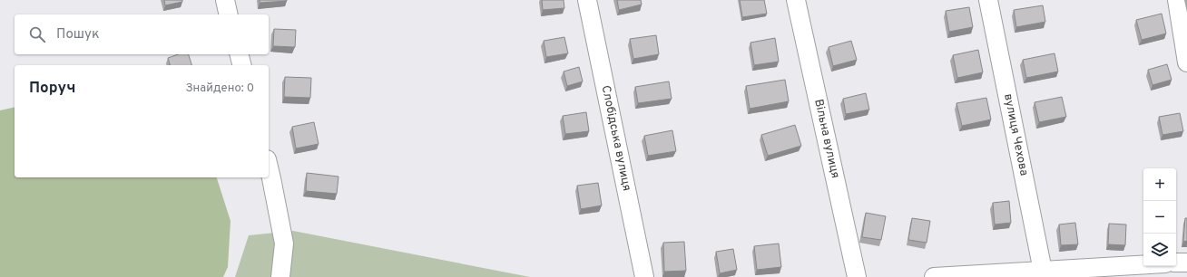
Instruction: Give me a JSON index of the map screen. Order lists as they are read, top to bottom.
{
  "streets": {
    "street": ["вулиця Чехова", "Слобідська вулиця", "Вільна вулиця"]
  },
  "page": {
    "search": "Пошук",
    "heading": ["Поруч", "Знайдено: 0"],
    "map_buttons": ["+", "−"]
  }
}
